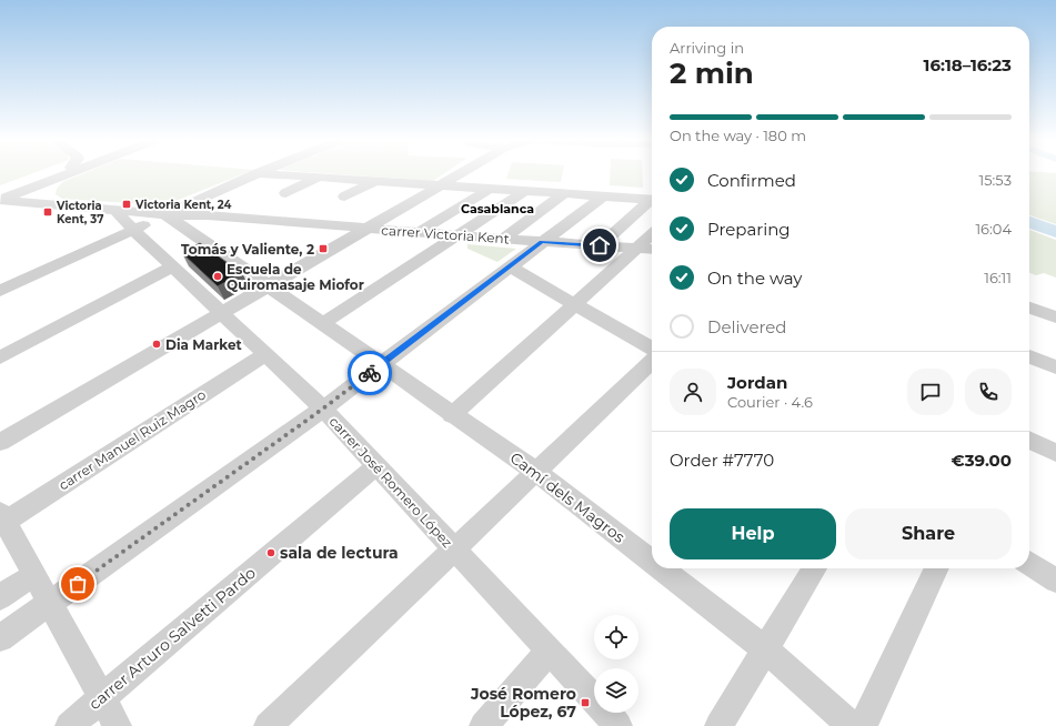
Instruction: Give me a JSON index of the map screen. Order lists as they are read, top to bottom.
{
  "streets": {
    "street": [
      "carrer Victoria Kent",
      "carrer Manuel Ruiz Magro",
      "carrer José Romero López",
      "Camí dels Magros",
      "carrer Arturo Salvetti Pardo"
    ]
  },
  "crossings": [
    ["carrer Victoria Kent", "carrer José Romero López"],
    ["carrer Victoria Kent", "Camí dels Magros"],
    ["carrer Manuel Ruiz Magro", "carrer José Romero López"],
    ["carrer José Romero López", "carrer Arturo Salvetti Pardo"]
  ],
  "districts": ["Casablanca"],
  "places": {
    "transit": [
      "Victoria Kent, 24",
      "Victoria Kent, 37",
      "Tomás y Valiente, 2",
      "José Romero López, 67"
    ],
    "other": ["Escuela de Quiromasaje Miofor", "Dia Market", "sala de lectura"]
  },
  "page": {
    "heading": ["2 min", "Arriving in", "16:18–16:23"],
    "panel": [
      "Jordan",
      "Courier · 4.6",
      "Order #7770",
      "€39.00"
    ],
    "bar": "On the way · 180 m",
    "list": [
      ["Confirmed", "15:53"],
      ["Preparing", "16:04"],
      ["On the way", "16:11"],
      "Delivered"
    ],
    "buttons": ["Help", "Share"]
  }
}
